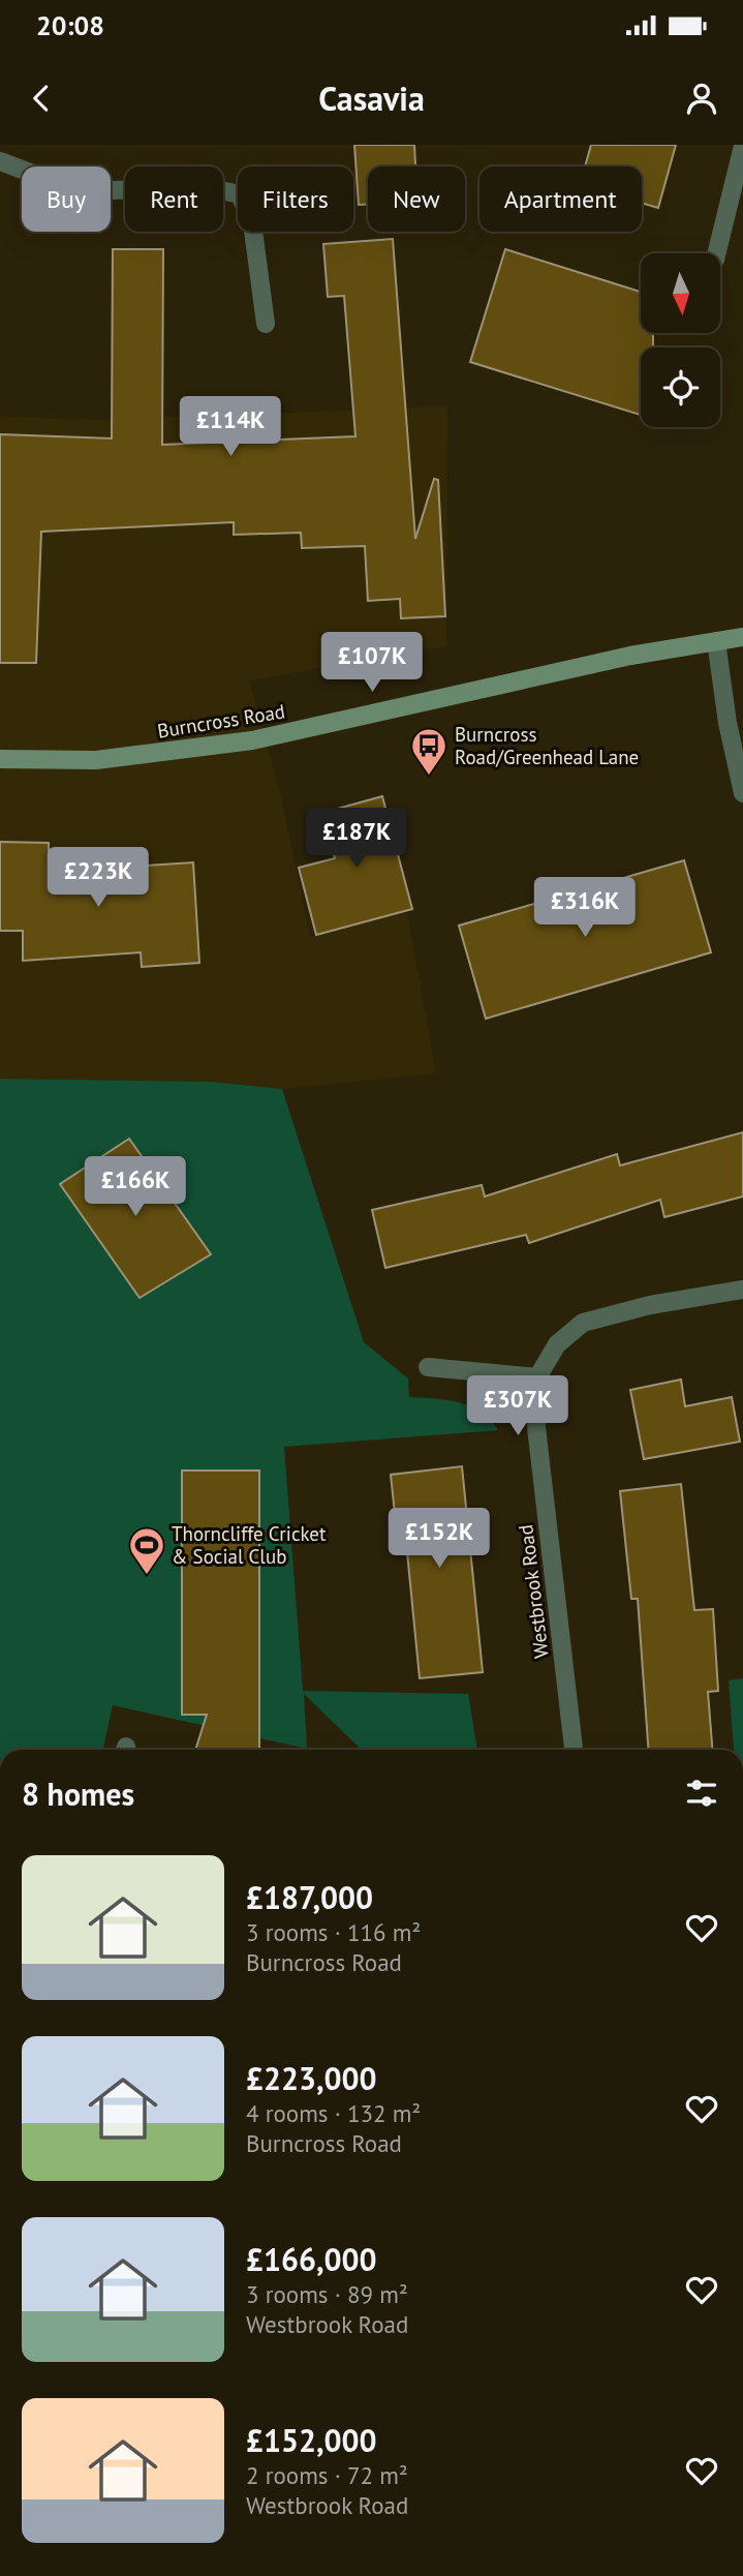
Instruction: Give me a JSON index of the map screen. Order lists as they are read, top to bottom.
{
  "streets": {
    "main road": ["Burncross Road"],
    "street": ["Westbrook Road"]
  },
  "places": {
    "bus stop": ["Burncross Road/Greenhead Lane"],
    "sports": ["Thorncliffe Cricket & Social Club"]
  },
  "north": "bottom",
  "page": {
    "status": "20:08",
    "header": "Casavia",
    "chip": [
      "Buy",
      "Rent",
      "Filters",
      "New",
      "Apartment"
    ],
    "price": [
      "£114K",
      "£107K",
      "£187K",
      "£223K",
      "£316K",
      "£166K",
      "£307K",
      "£152K"
    ],
    "heading": "8 homes",
    "list": [
      {
        "name": "£187,000",
        "note": "3 rooms · 116 m² · Burncross Road"
      },
      {
        "name": "£223,000",
        "note": "4 rooms · 132 m² · Burncross Road"
      },
      {
        "name": "£166,000",
        "note": "3 rooms · 89 m² · Westbrook Road"
      },
      {
        "name": "£152,000",
        "note": "2 rooms · 72 m² · Westbrook Road"
      }
    ]
  }
}
